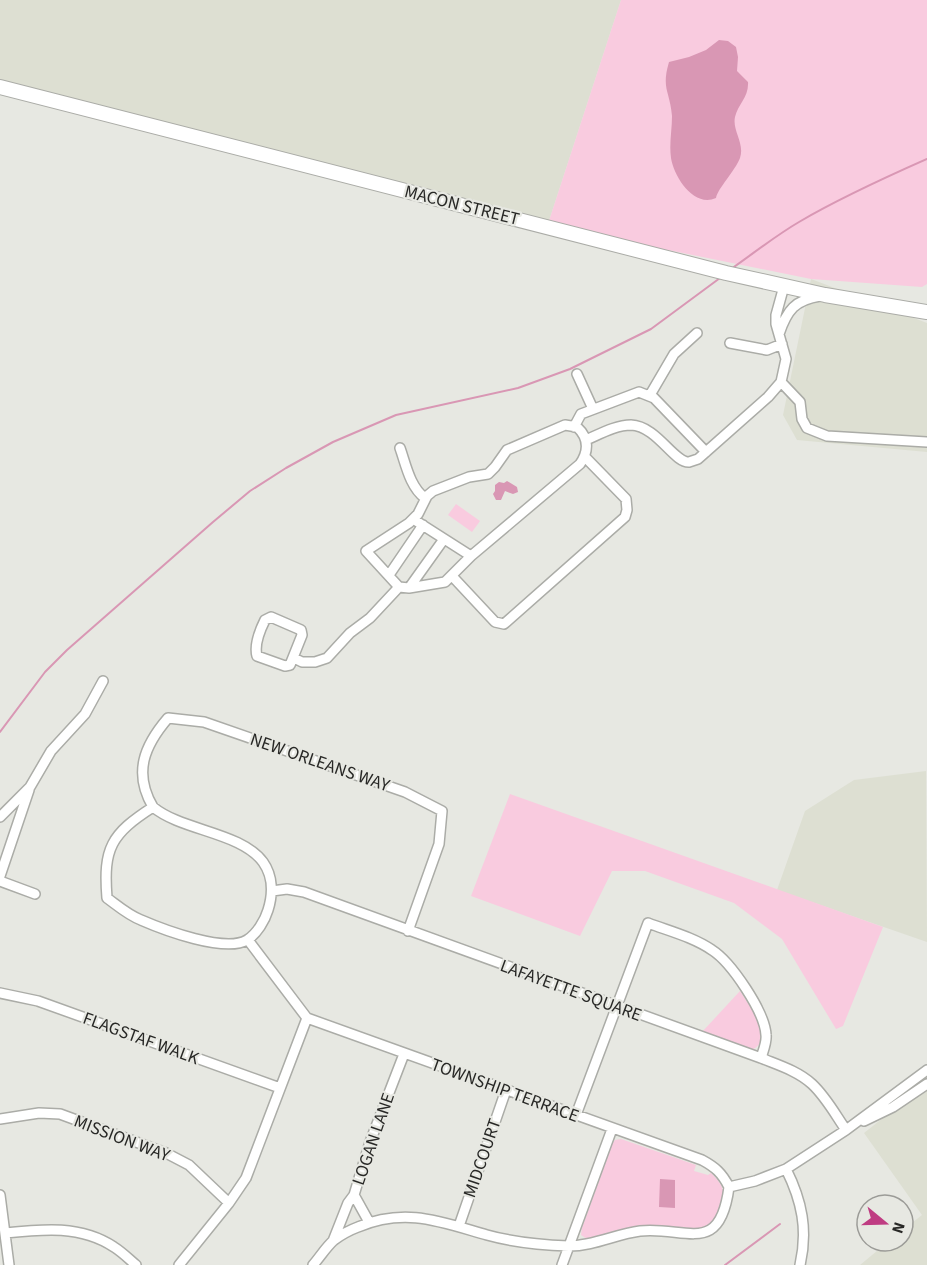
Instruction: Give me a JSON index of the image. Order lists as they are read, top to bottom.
{
  "streets": {
    "main road": ["MACON STREET"],
    "street": [
      "NEW ORLEANS WAY",
      "LAFAYETTE SQUARE",
      "FLAGSTAF WALK",
      "TOWNSHIP TERRACE",
      "MISSION WAY",
      "LOGAN LANE",
      "MIDCOURT"
    ]
  },
  "crossings": [
    ["NEW ORLEANS WAY", "LAFAYETTE SQUARE"],
    ["TOWNSHIP TERRACE", "LOGAN LANE"],
    ["TOWNSHIP TERRACE", "MIDCOURT"]
  ],
  "north": "right"
}
